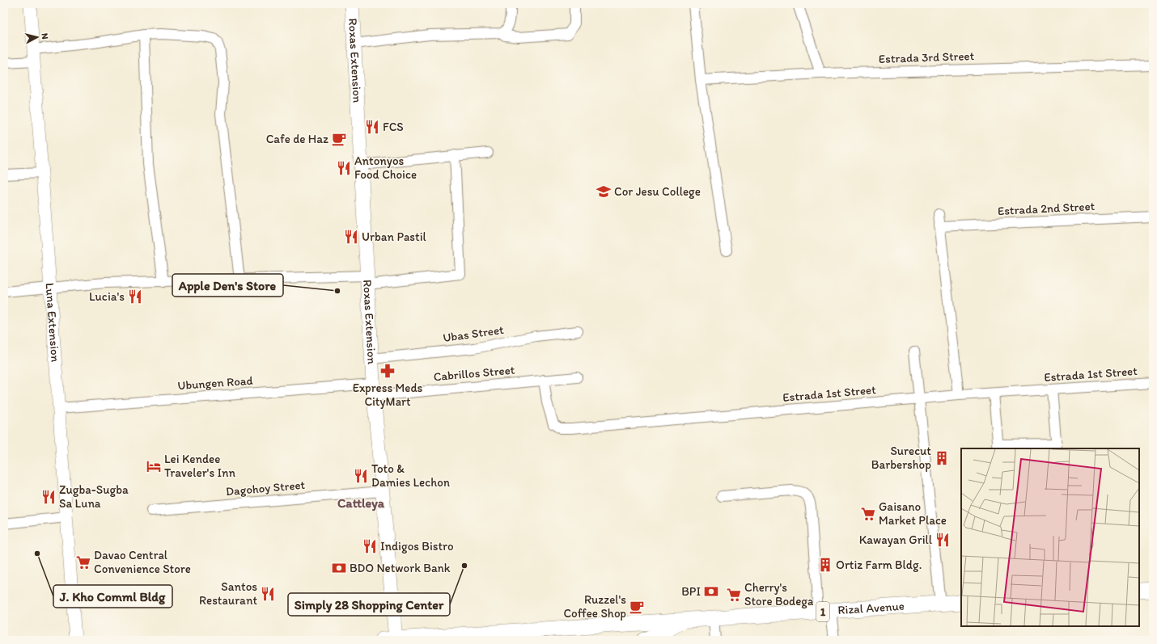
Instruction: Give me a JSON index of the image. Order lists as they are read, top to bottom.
{
  "streets": {
    "main road": ["Roxas Extension", "Rizal Avenue", "1"],
    "street": [
      "Estrada 3rd Street",
      "Estrada 2nd Street",
      "Luna Extension",
      "Ubas Street",
      "Cabrillos Street",
      "Estrada 1st Street",
      "Ubungen Road",
      "Dagohoy Street"
    ]
  },
  "crossings": [
    ["Roxas Extension", "Ubas Street"],
    ["Roxas Extension", "Cabrillos Street"],
    ["Roxas Extension", "Ubungen Road"],
    ["Roxas Extension", "Dagohoy Street"],
    ["Roxas Extension", "Rizal Avenue"],
    ["Luna Extension", "Ubungen Road"],
    ["Cabrillos Street", "Estrada 1st Street"],
    ["Cabrillos Street", "Ubungen Road"]
  ],
  "districts": ["Cattleya"],
  "places": {
    "restaurant": [
      "FCS",
      "Antonyos Food Choice",
      "Urban Pastil",
      "Lucia's",
      "Toto & Damies Lechon",
      "Zugba-Sugba Sa Luna",
      "Kawayan Grill",
      "Indigos Bistro",
      "Santos Restaurant"
    ],
    "cafe": ["Cafe de Haz", "Ruzzel's Coffee Shop"],
    "school or university": ["Cor Jesu College"],
    "other": ["Apple Den's Store", "J. Kho Comml Bldg", "Simply 28 Shopping Center"],
    "pharmacy": ["Express Meds CityMart"],
    "building": ["Surecut Barbershop", "Ortiz Farm Bldg."],
    "hotel": ["Lei Kendee Traveler's Inn"],
    "supermarket": ["Gaisano Market Place", "Davao Central Convenience Store", "Cherry's Store Bodega"],
    "bank": ["BDO Network Bank", "BPI"]
  },
  "north": "right"
}
